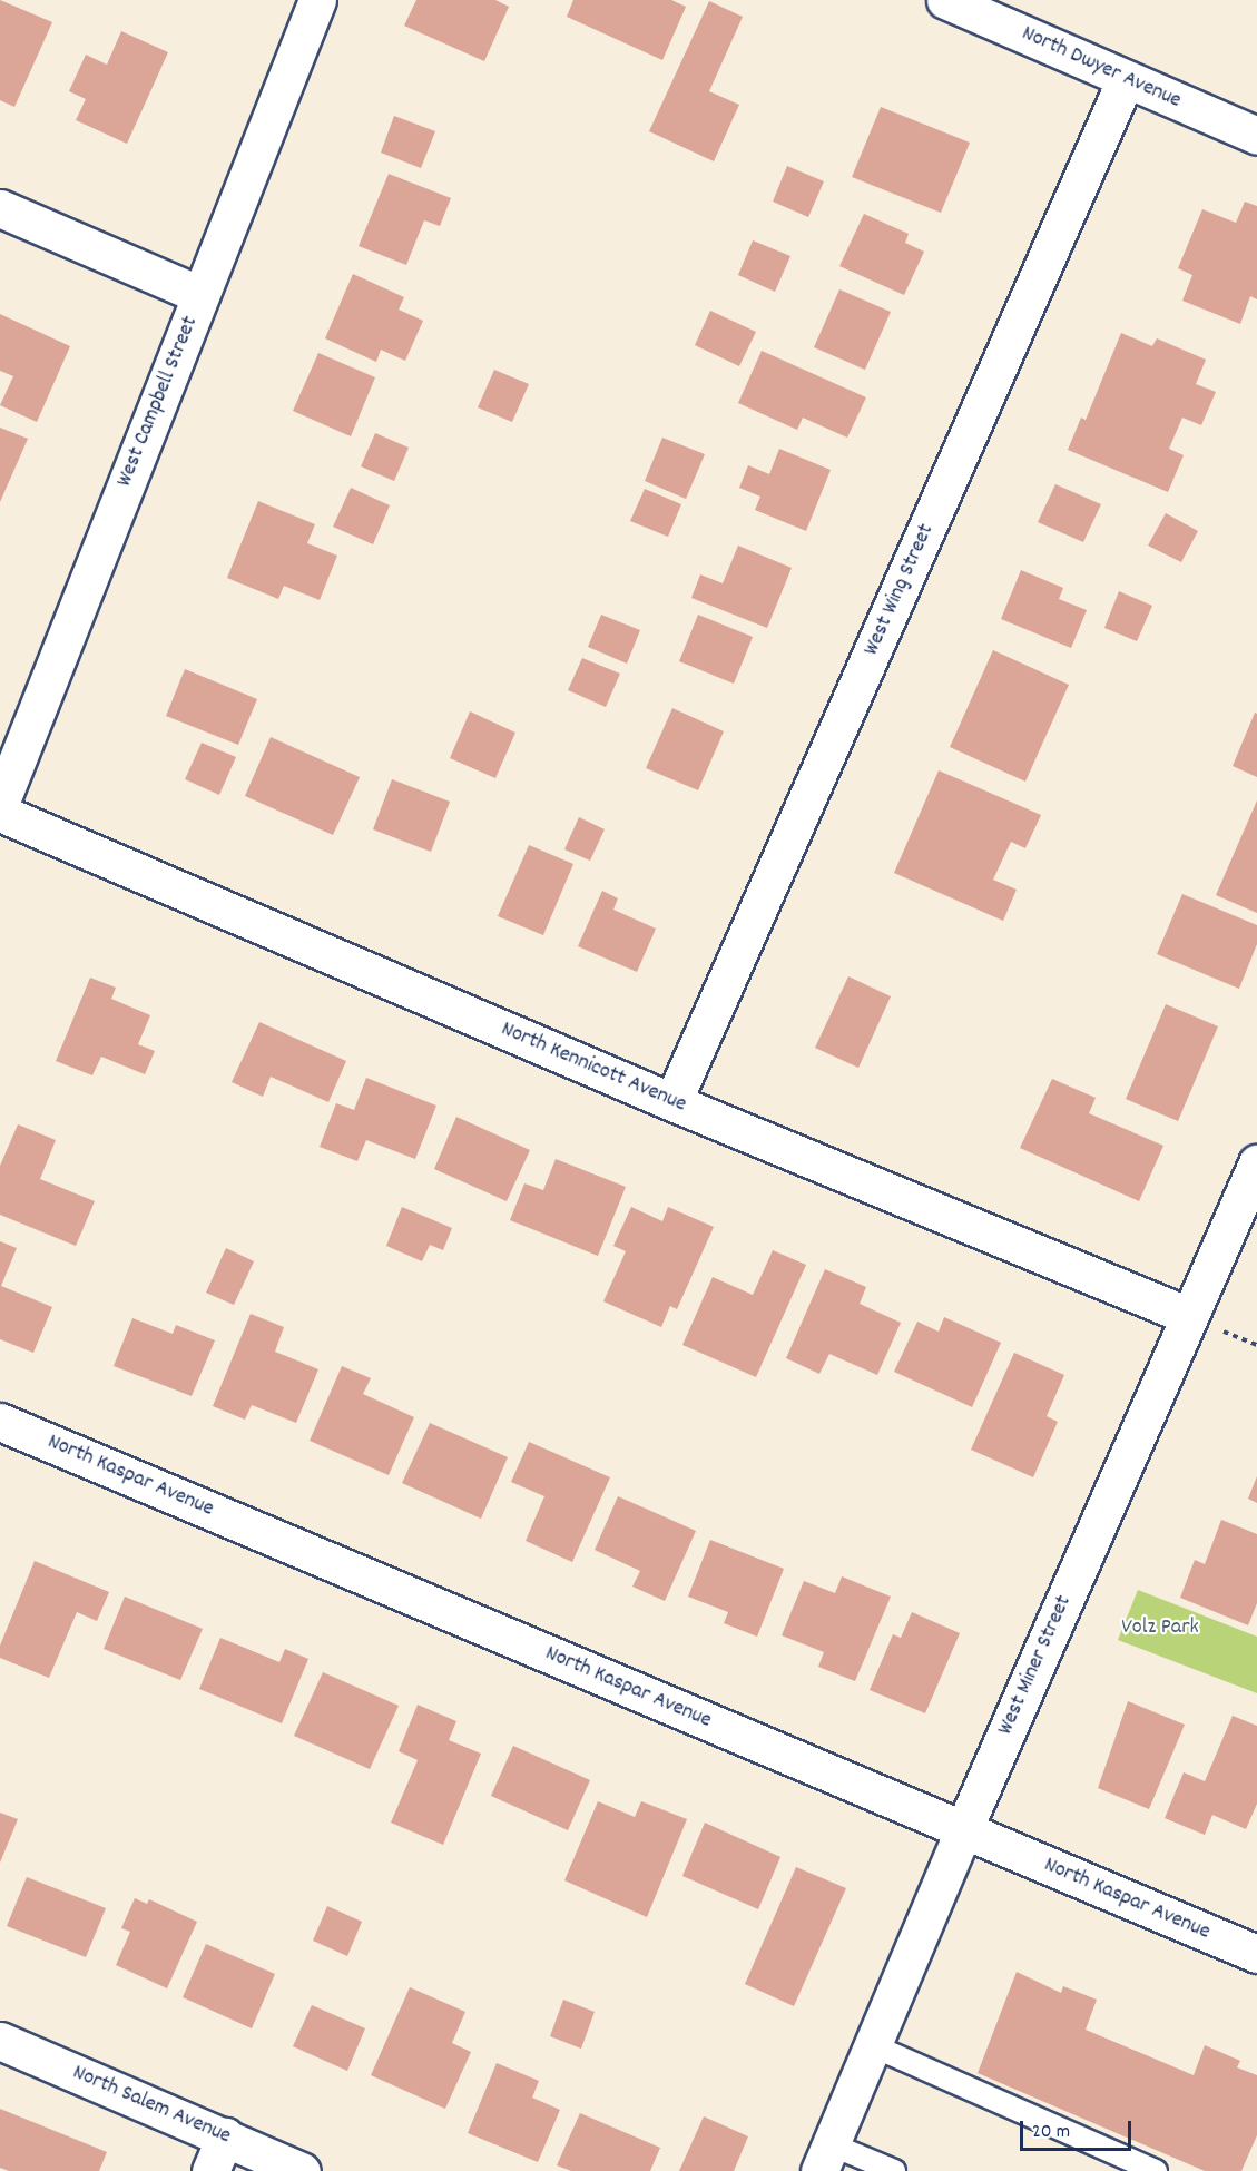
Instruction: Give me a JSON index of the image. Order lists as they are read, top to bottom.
{
  "streets": {
    "street": [
      "North Dwyer Avenue",
      "West Campbell Street",
      "West Wing Street",
      "North Kennicott Avenue",
      "North Kaspar Avenue",
      "West Miner Street",
      "North Salem Avenue"
    ]
  },
  "crossings": [
    ["North Dwyer Avenue", "West Wing Street"],
    ["West Wing Street", "North Kennicott Avenue"],
    ["North Kennicott Avenue", "West Miner Street"],
    ["North Kaspar Avenue", "West Miner Street"]
  ],
  "parks": ["Volz Park"],
  "scale_bar": "20 m"
}
